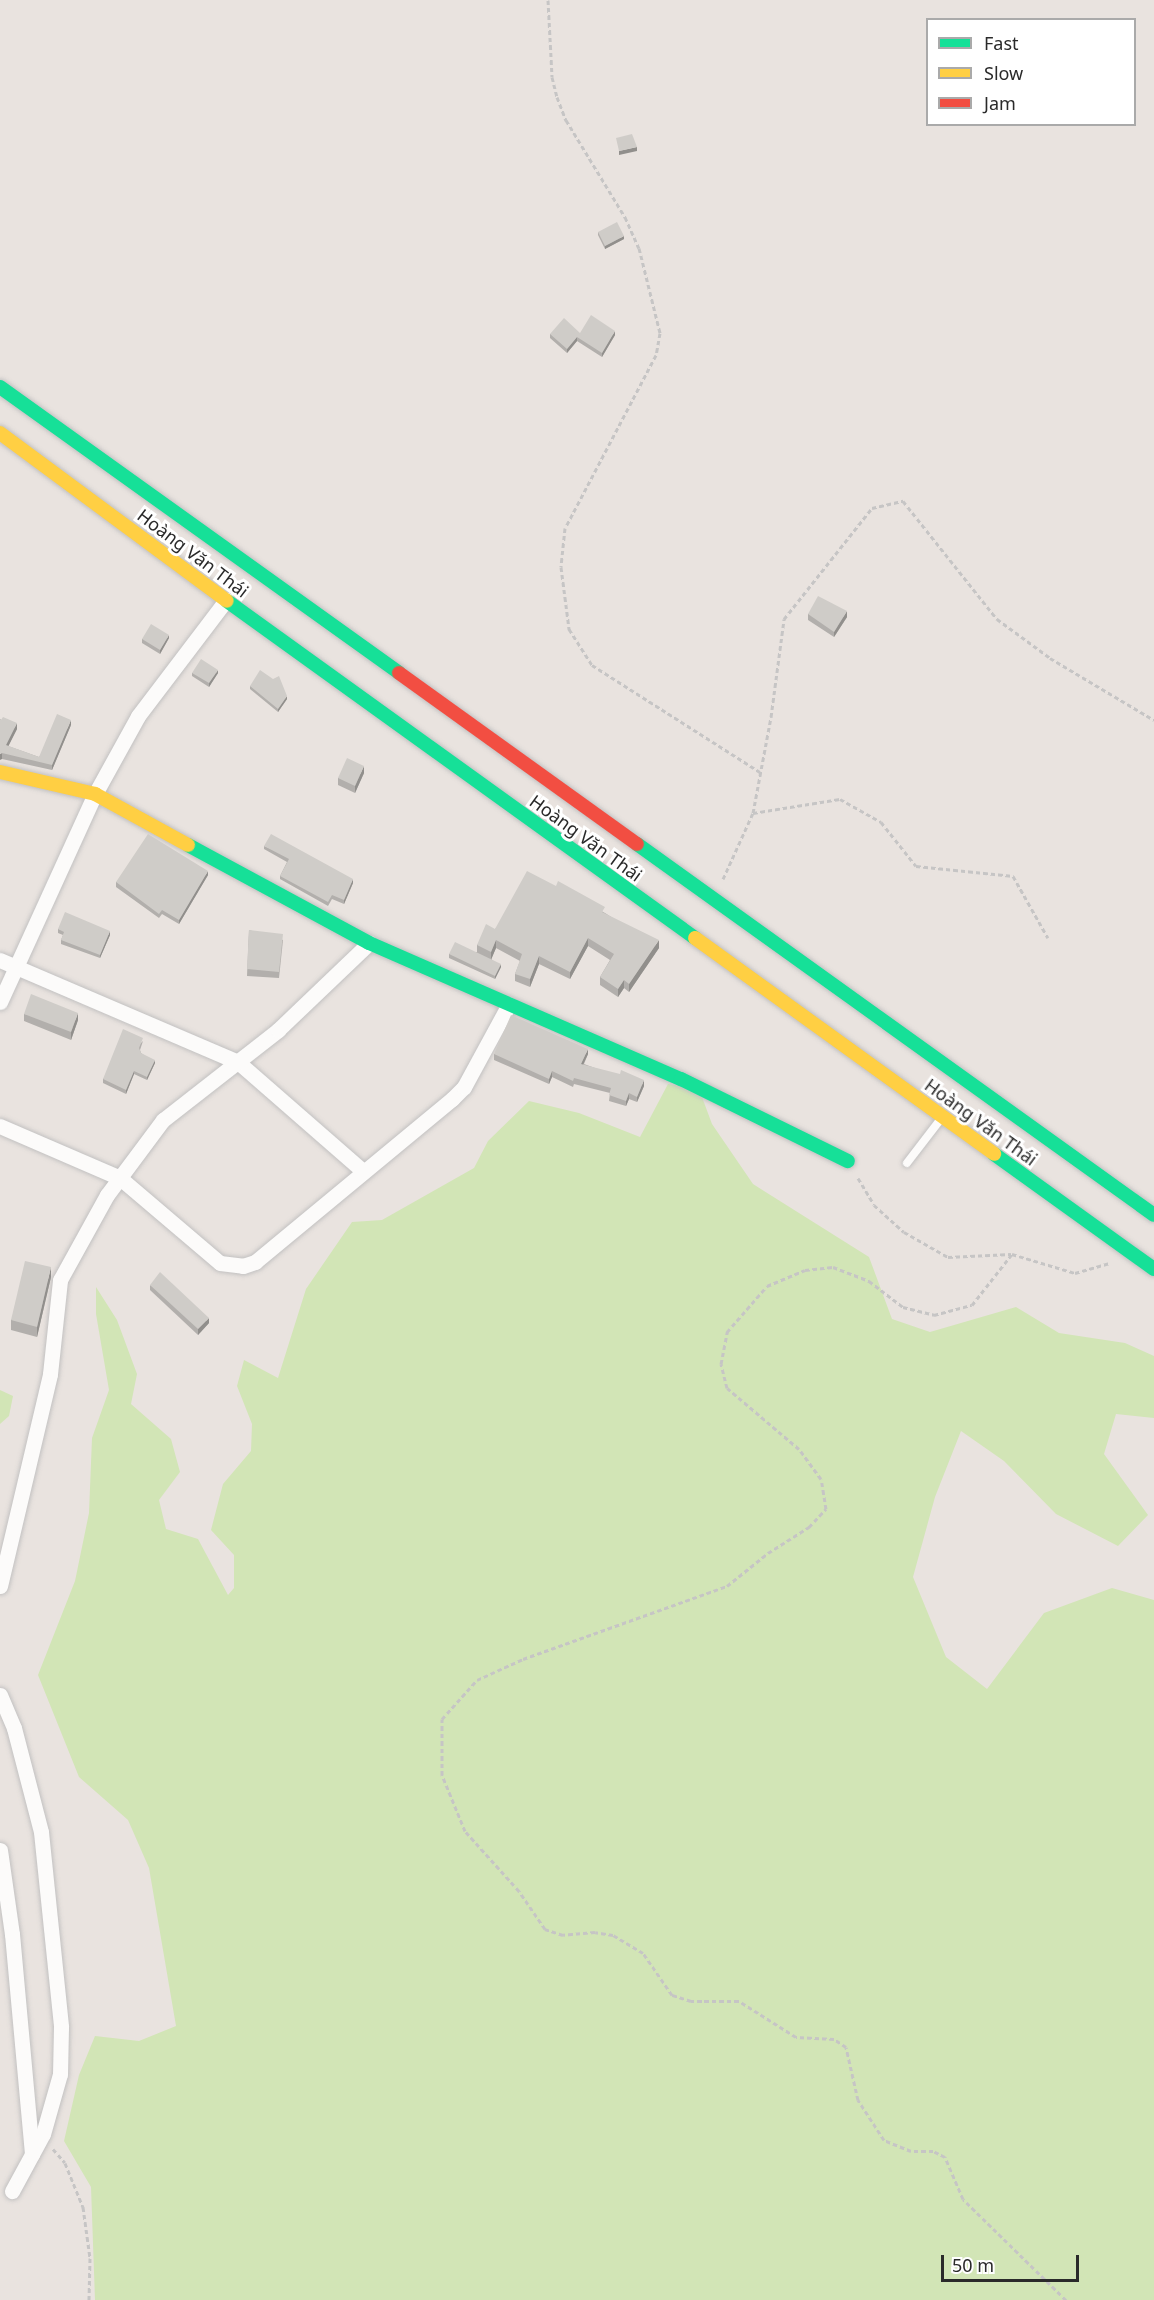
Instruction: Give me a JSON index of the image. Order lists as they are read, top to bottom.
{
  "streets": {
    "main road": ["Hoàng Văn Thái"]
  },
  "legend": ["Fast", "Slow", "Jam"],
  "scale_bar": "50 m"
}
